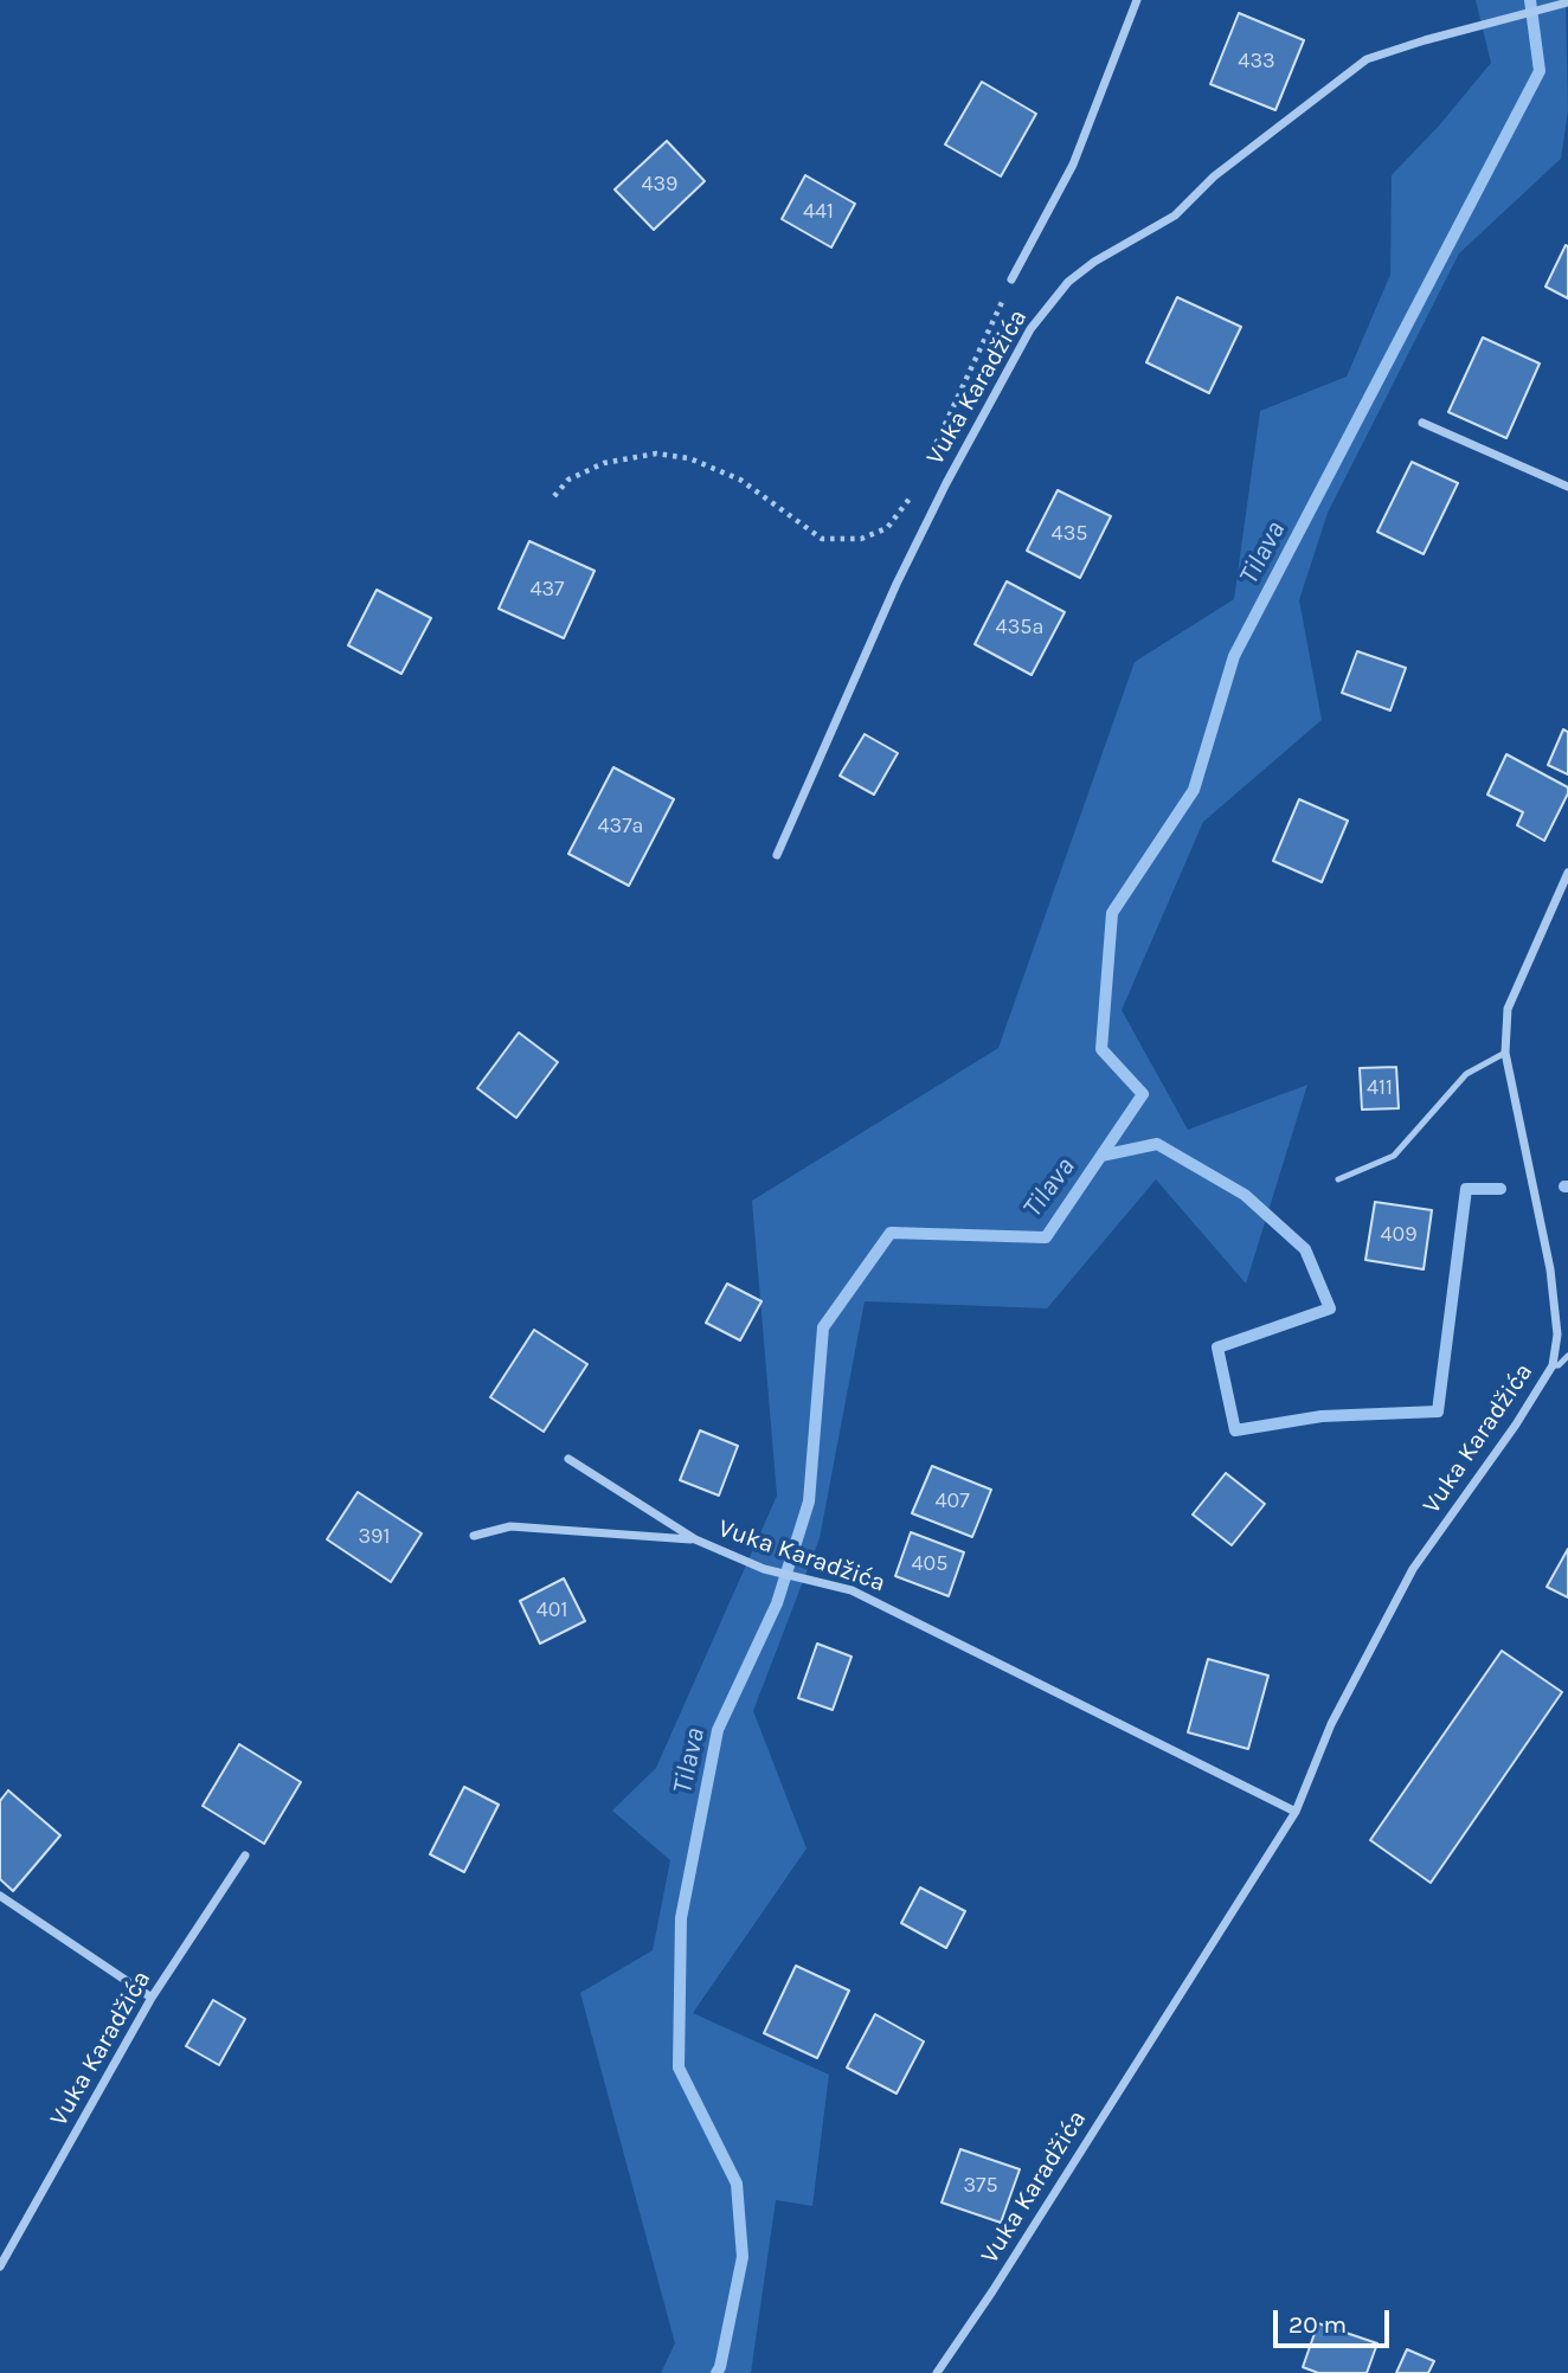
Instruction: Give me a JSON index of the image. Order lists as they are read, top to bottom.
{
  "streets": {
    "street": ["Vuka Karadžića"]
  },
  "water": ["Tilava"],
  "house_numbers": [
    "433",
    "439",
    "441",
    "435",
    "437",
    "435a",
    "437a",
    "411",
    "409",
    "407",
    "391",
    "405",
    "401",
    "375"
  ],
  "scale_bar": "20 m"
}
